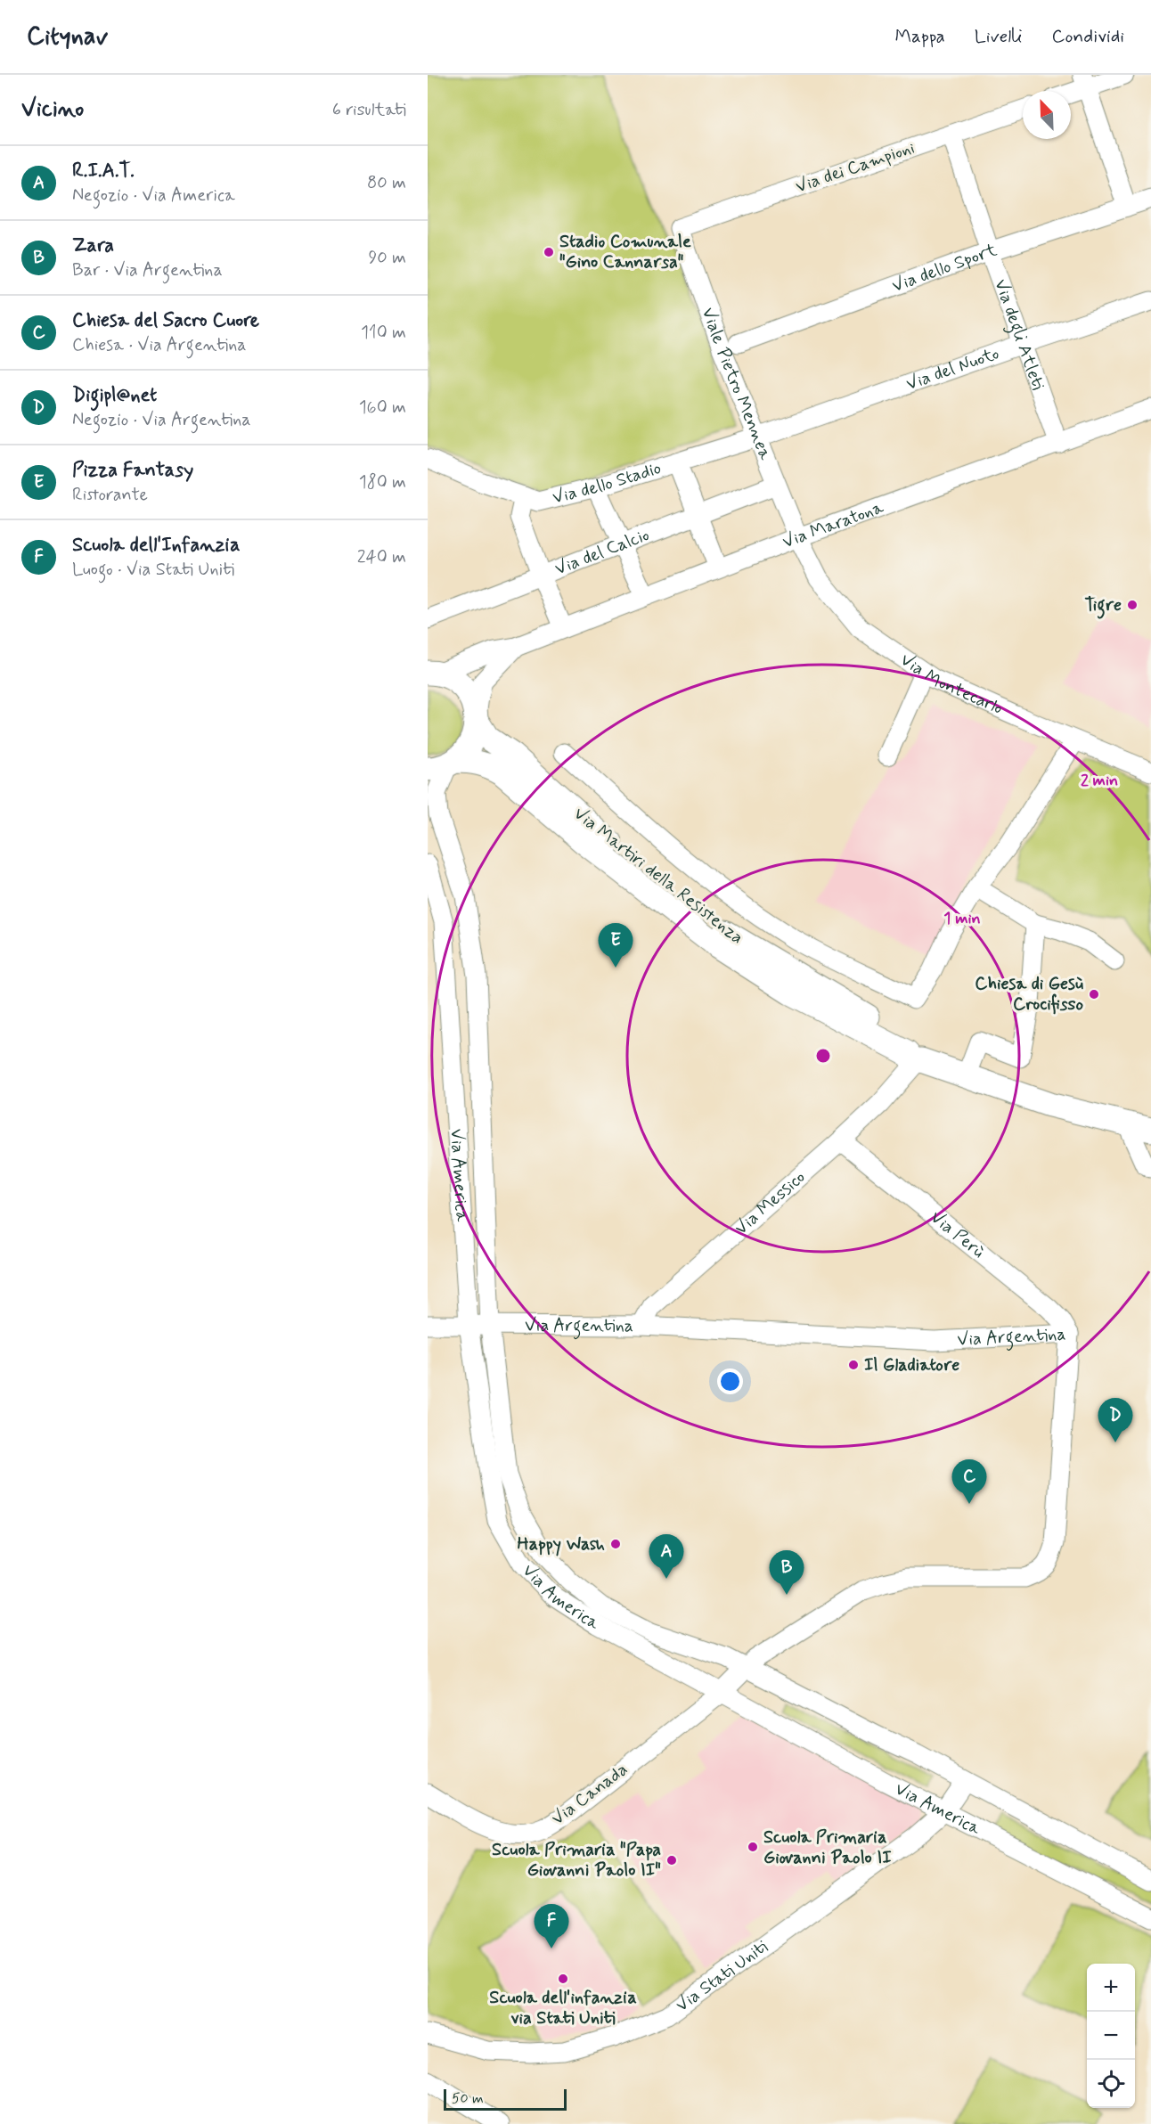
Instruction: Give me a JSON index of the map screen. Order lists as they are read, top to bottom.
{
  "streets": {
    "main road": ["Via Martiri della Resistenza"],
    "street": [
      "Via dei Campioni",
      "Via dello Sport",
      "Via degli Atleti",
      "Via del Nuoto",
      "Viale Pietro Mennea",
      "Via dello Stadio",
      "Via Maratona",
      "Via del Calcio",
      "Via Montecarlo",
      "Via America",
      "Via Messico",
      "Via Perù",
      "Via Argentina",
      "Via Canada",
      "Via Stati Uniti"
    ]
  },
  "crossings": [
    ["Via dei Campioni", "Via degli Atleti"],
    ["Via dei Campioni", "Viale Pietro Mennea"],
    ["Via dello Sport", "Via degli Atleti"],
    ["Via degli Atleti", "Via del Nuoto"],
    ["Via degli Atleti", "Via Maratona"],
    ["Via del Nuoto", "Viale Pietro Mennea"],
    ["Via del Nuoto", "Via dello Stadio"],
    ["Viale Pietro Mennea", "Via dello Stadio"],
    ["Viale Pietro Mennea", "Via Maratona"],
    ["Viale Pietro Mennea", "Via del Calcio"],
    ["Viale Pietro Mennea", "Via Montecarlo"],
    ["Via Maratona", "Via Montecarlo"],
    ["Via Maratona", "Via Martiri della Resistenza"],
    ["Via Martiri della Resistenza", "Via America"],
    ["Via Martiri della Resistenza", "Via Messico"],
    ["Via America", "Via Argentina"],
    ["Via America", "Via Canada"],
    ["Via America", "Via Stati Uniti"],
    ["Via Messico", "Via Perù"],
    ["Via Messico", "Via Argentina"],
    ["Via Perù", "Via Argentina"],
    ["Via Argentina", "Via Canada"]
  ],
  "places": [
    "Stadio Comunale \"Gino Cannarsa\"",
    "Tigre",
    "Chiesa di Gesù Crocifisso",
    "Il Gladiatore",
    "Happy Wash",
    "Scuola Primaria Giovanni Paolo II",
    "Scuola Primaria \"Papa Giovanni Paolo II\"",
    "Scuola dell'infanzia via Stati Uniti"
  ],
  "scale_bar": "50 m",
  "north": "top left",
  "page": {
    "header": "Citynav",
    "nav": ["Mappa", "Livelli", "Condividi"],
    "heading": ["Vicino", "6 risultati"],
    "list": [
      {
        "mark": "A",
        "name": "R.I.A.T.",
        "note": "Negozio · Via America",
        "value": "80 m"
      },
      {
        "mark": "B",
        "name": "Zara",
        "note": "Bar · Via Argentina",
        "value": "90 m"
      },
      {
        "mark": "C",
        "name": "Chiesa del Sacro Cuore",
        "note": "Chiesa · Via Argentina",
        "value": "110 m"
      },
      {
        "mark": "D",
        "name": "Digipl@net",
        "note": "Negozio · Via Argentina",
        "value": "160 m"
      },
      {
        "mark": "E",
        "name": "Pizza Fantasy",
        "note": "Ristorante",
        "value": "180 m"
      },
      {
        "mark": "F",
        "name": "Scuola dell'Infanzia",
        "note": "Luogo · Via Stati Uniti",
        "value": "240 m"
      }
    ],
    "pins": [
      "E",
      "D",
      "C",
      "A",
      "B",
      "F"
    ],
    "map_buttons": ["+", "−"],
    "scale": "50 m"
  },
  "rings": ["2 min", "1 min"]
}
